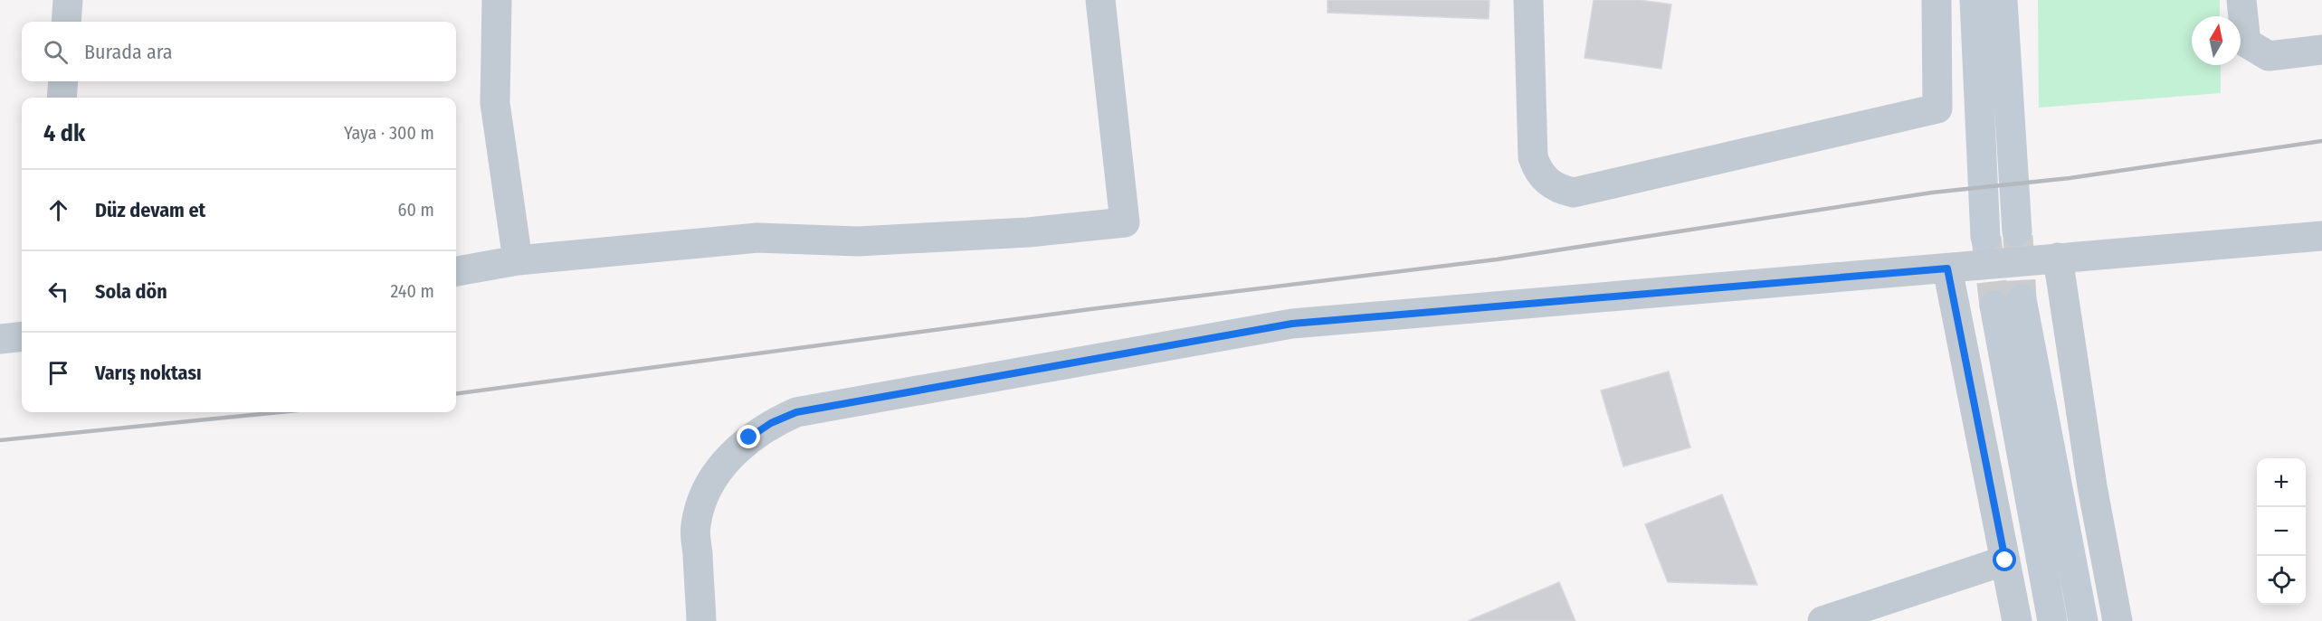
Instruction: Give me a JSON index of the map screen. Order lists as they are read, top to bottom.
{
  "north": "top",
  "page": {
    "search": "Burada ara",
    "heading": ["4 dk", "Yaya · 300 m"],
    "list": [
      ["Düz devam et", "60 m"],
      ["Sola dön", "240 m"],
      "Varış noktası"
    ],
    "map_buttons": ["+", "−"]
  }
}
